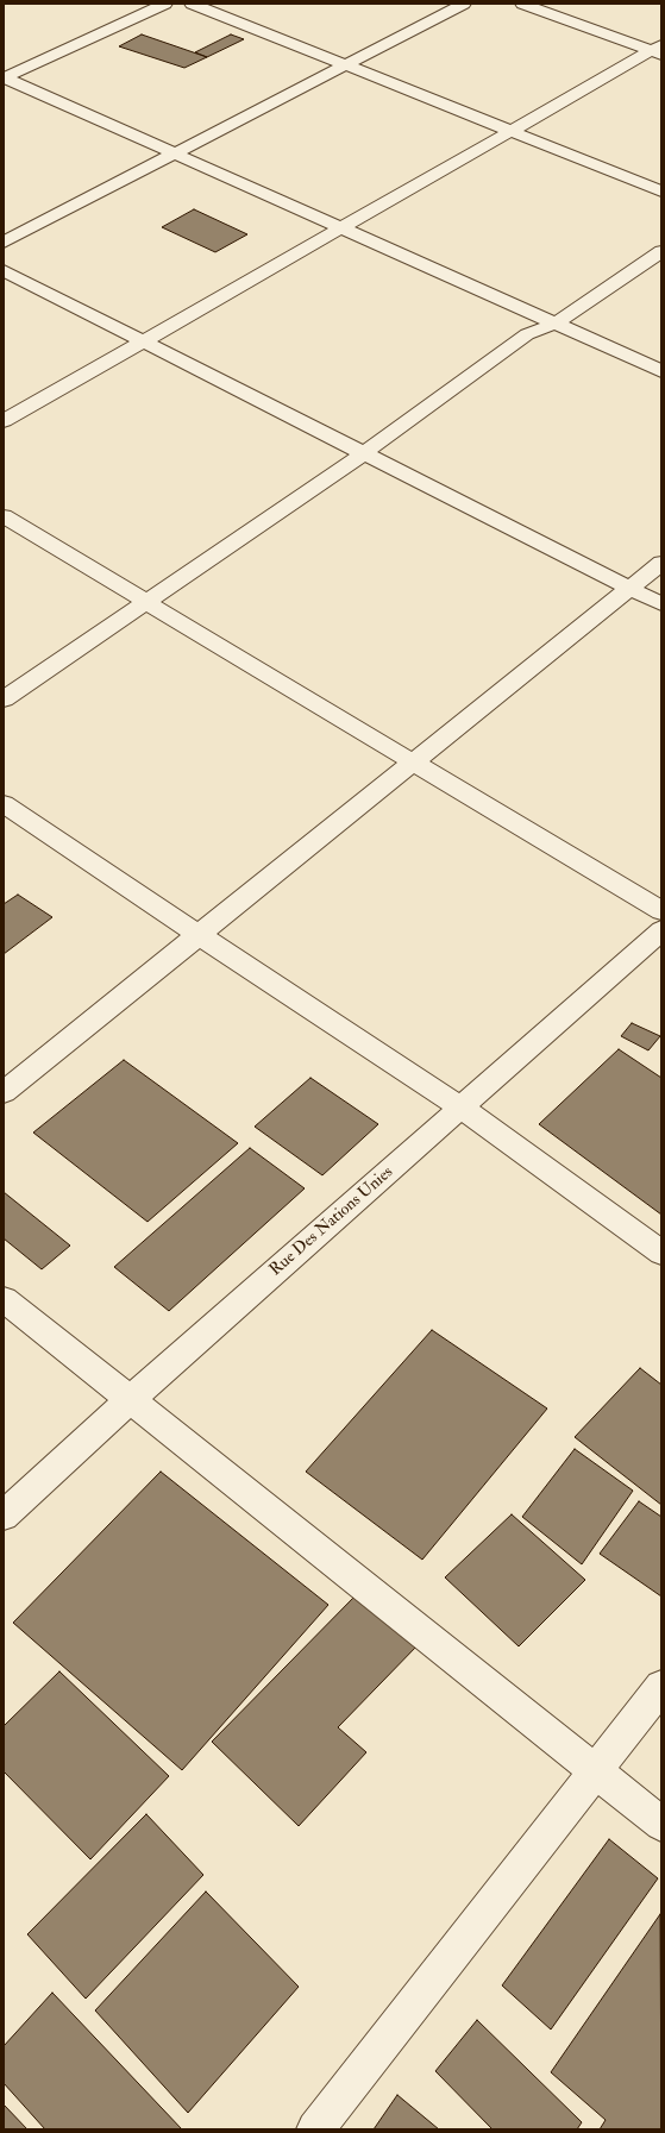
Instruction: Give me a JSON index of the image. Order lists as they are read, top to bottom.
{
  "streets": {
    "street": ["Rue Des Nations Unies"]
  }
}
